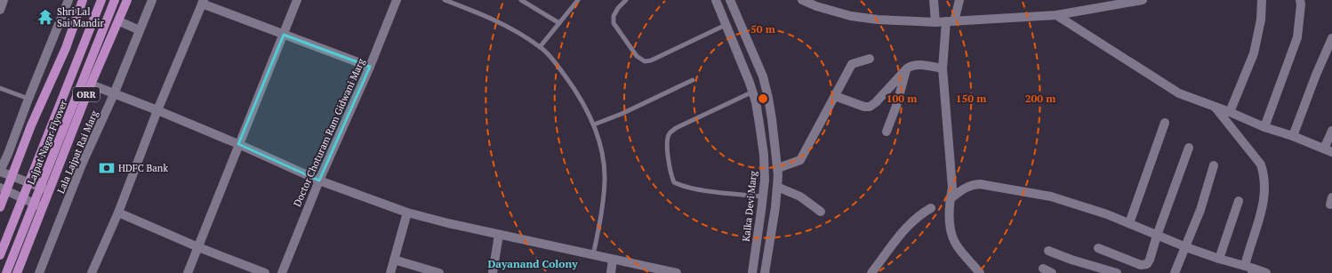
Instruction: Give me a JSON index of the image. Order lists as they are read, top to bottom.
{
  "streets": {
    "main road": ["ORR", "Lajpat Nagar Flyover"],
    "street": ["Doctor Choturam Ram Gidwani Marg", "Lala Lajpat Rai Marg", "Kalka Devi Marg"]
  },
  "districts": ["Dayanand Colony"],
  "places": {
    "temple": ["Shri Lal Sai Mandir"],
    "bank": ["HDFC Bank"]
  },
  "rings": [
    "50 m",
    "100 m",
    "150 m",
    "200 m"
  ]
}
